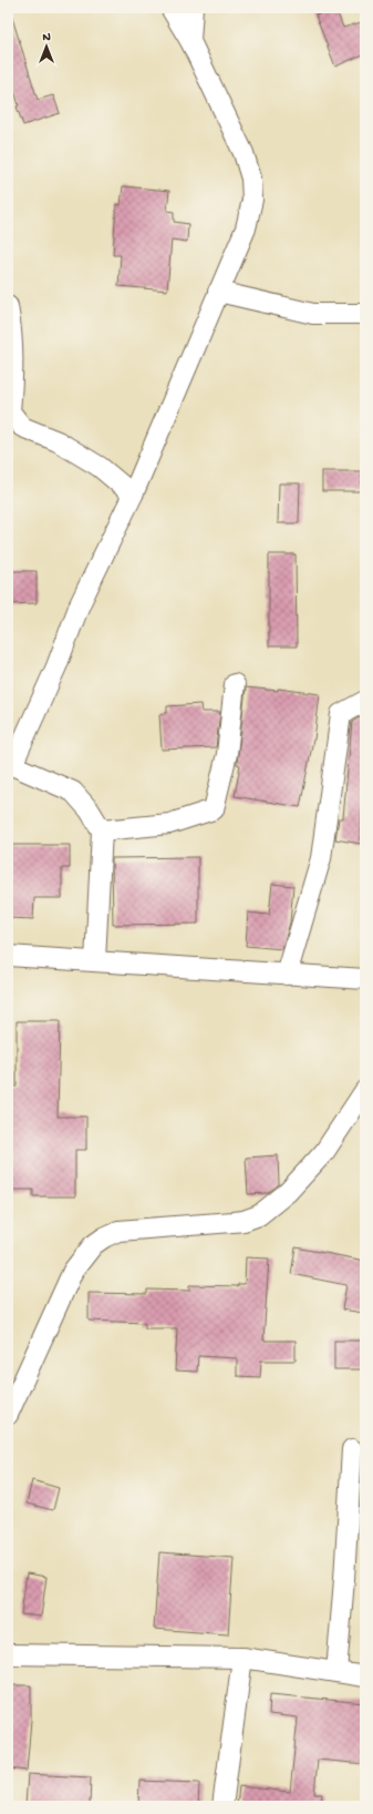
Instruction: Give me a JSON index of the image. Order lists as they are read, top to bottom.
{
  "north": "top"
}
